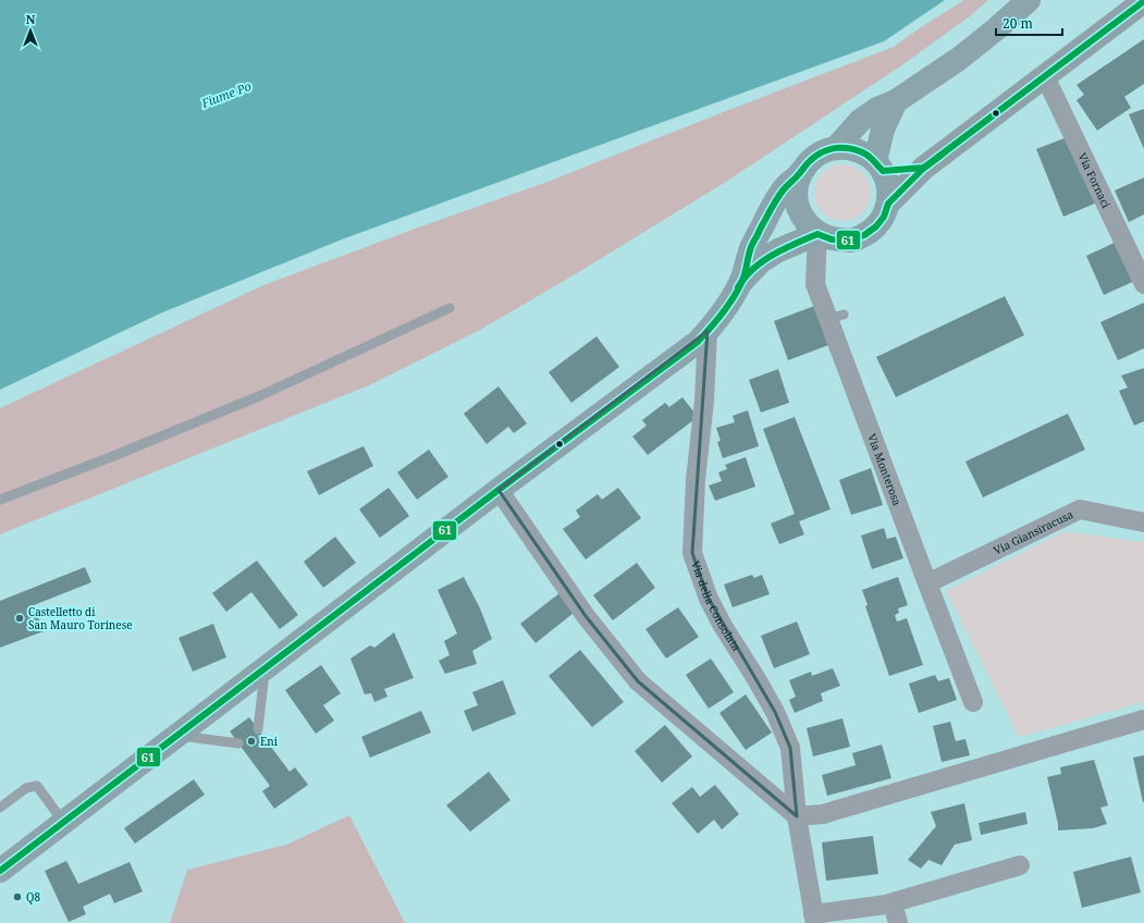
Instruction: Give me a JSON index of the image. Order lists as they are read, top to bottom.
{
  "streets": {
    "street": [
      "Via Fornaci",
      "Via Monterosa",
      "Via Giansiracusa",
      "Via della Consolata"
    ]
  },
  "crossings": [
    ["Via Monterosa", "Via Giansiracusa"]
  ],
  "water": ["Fiume Po"],
  "places": ["Castelletto di San Mauro Torinese", "Eni", "Q8"],
  "lines": ["transit line 61"],
  "scale_bar": "20 m",
  "north": "top"
}
